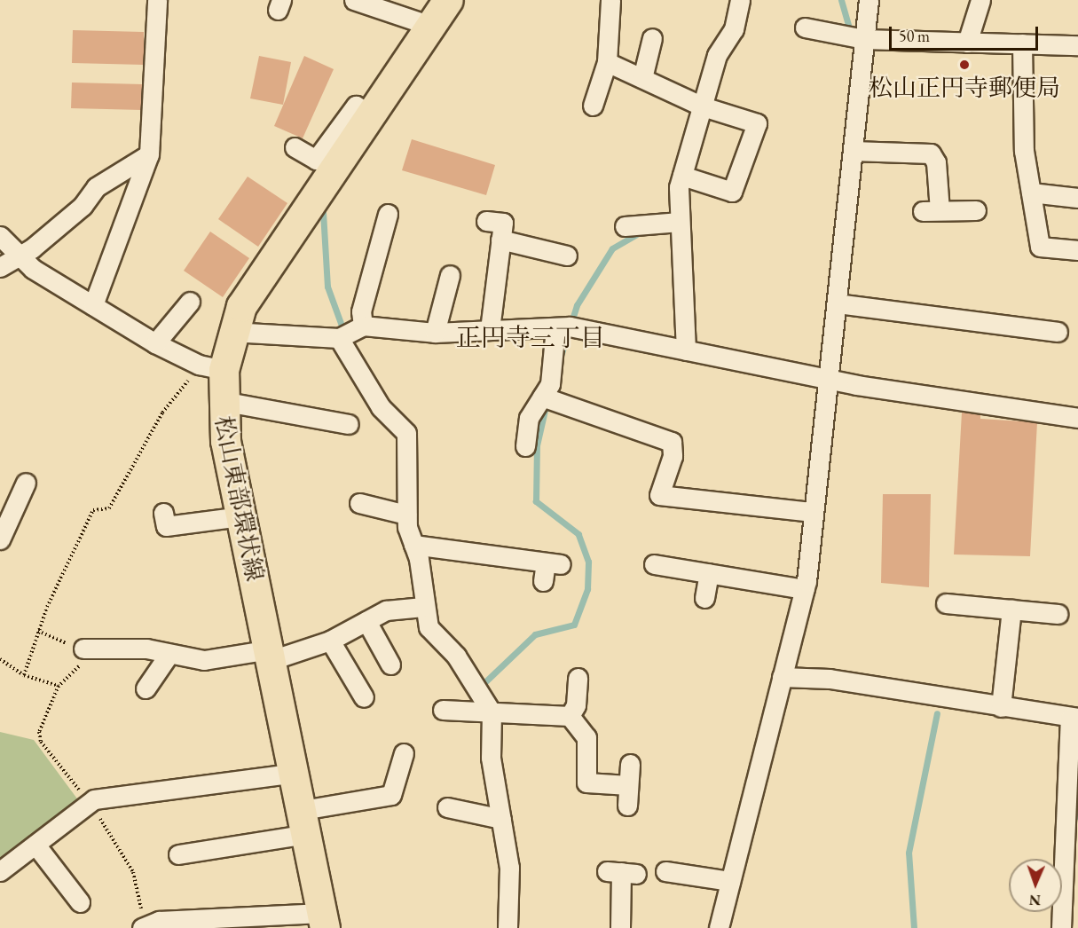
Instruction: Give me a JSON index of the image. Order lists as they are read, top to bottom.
{
  "streets": {
    "main road": ["松山東部環状線"]
  },
  "districts": ["正円寺三丁目"],
  "places": ["松山正円寺郵便局"],
  "scale_bar": "50 m",
  "north": "bottom"
}
